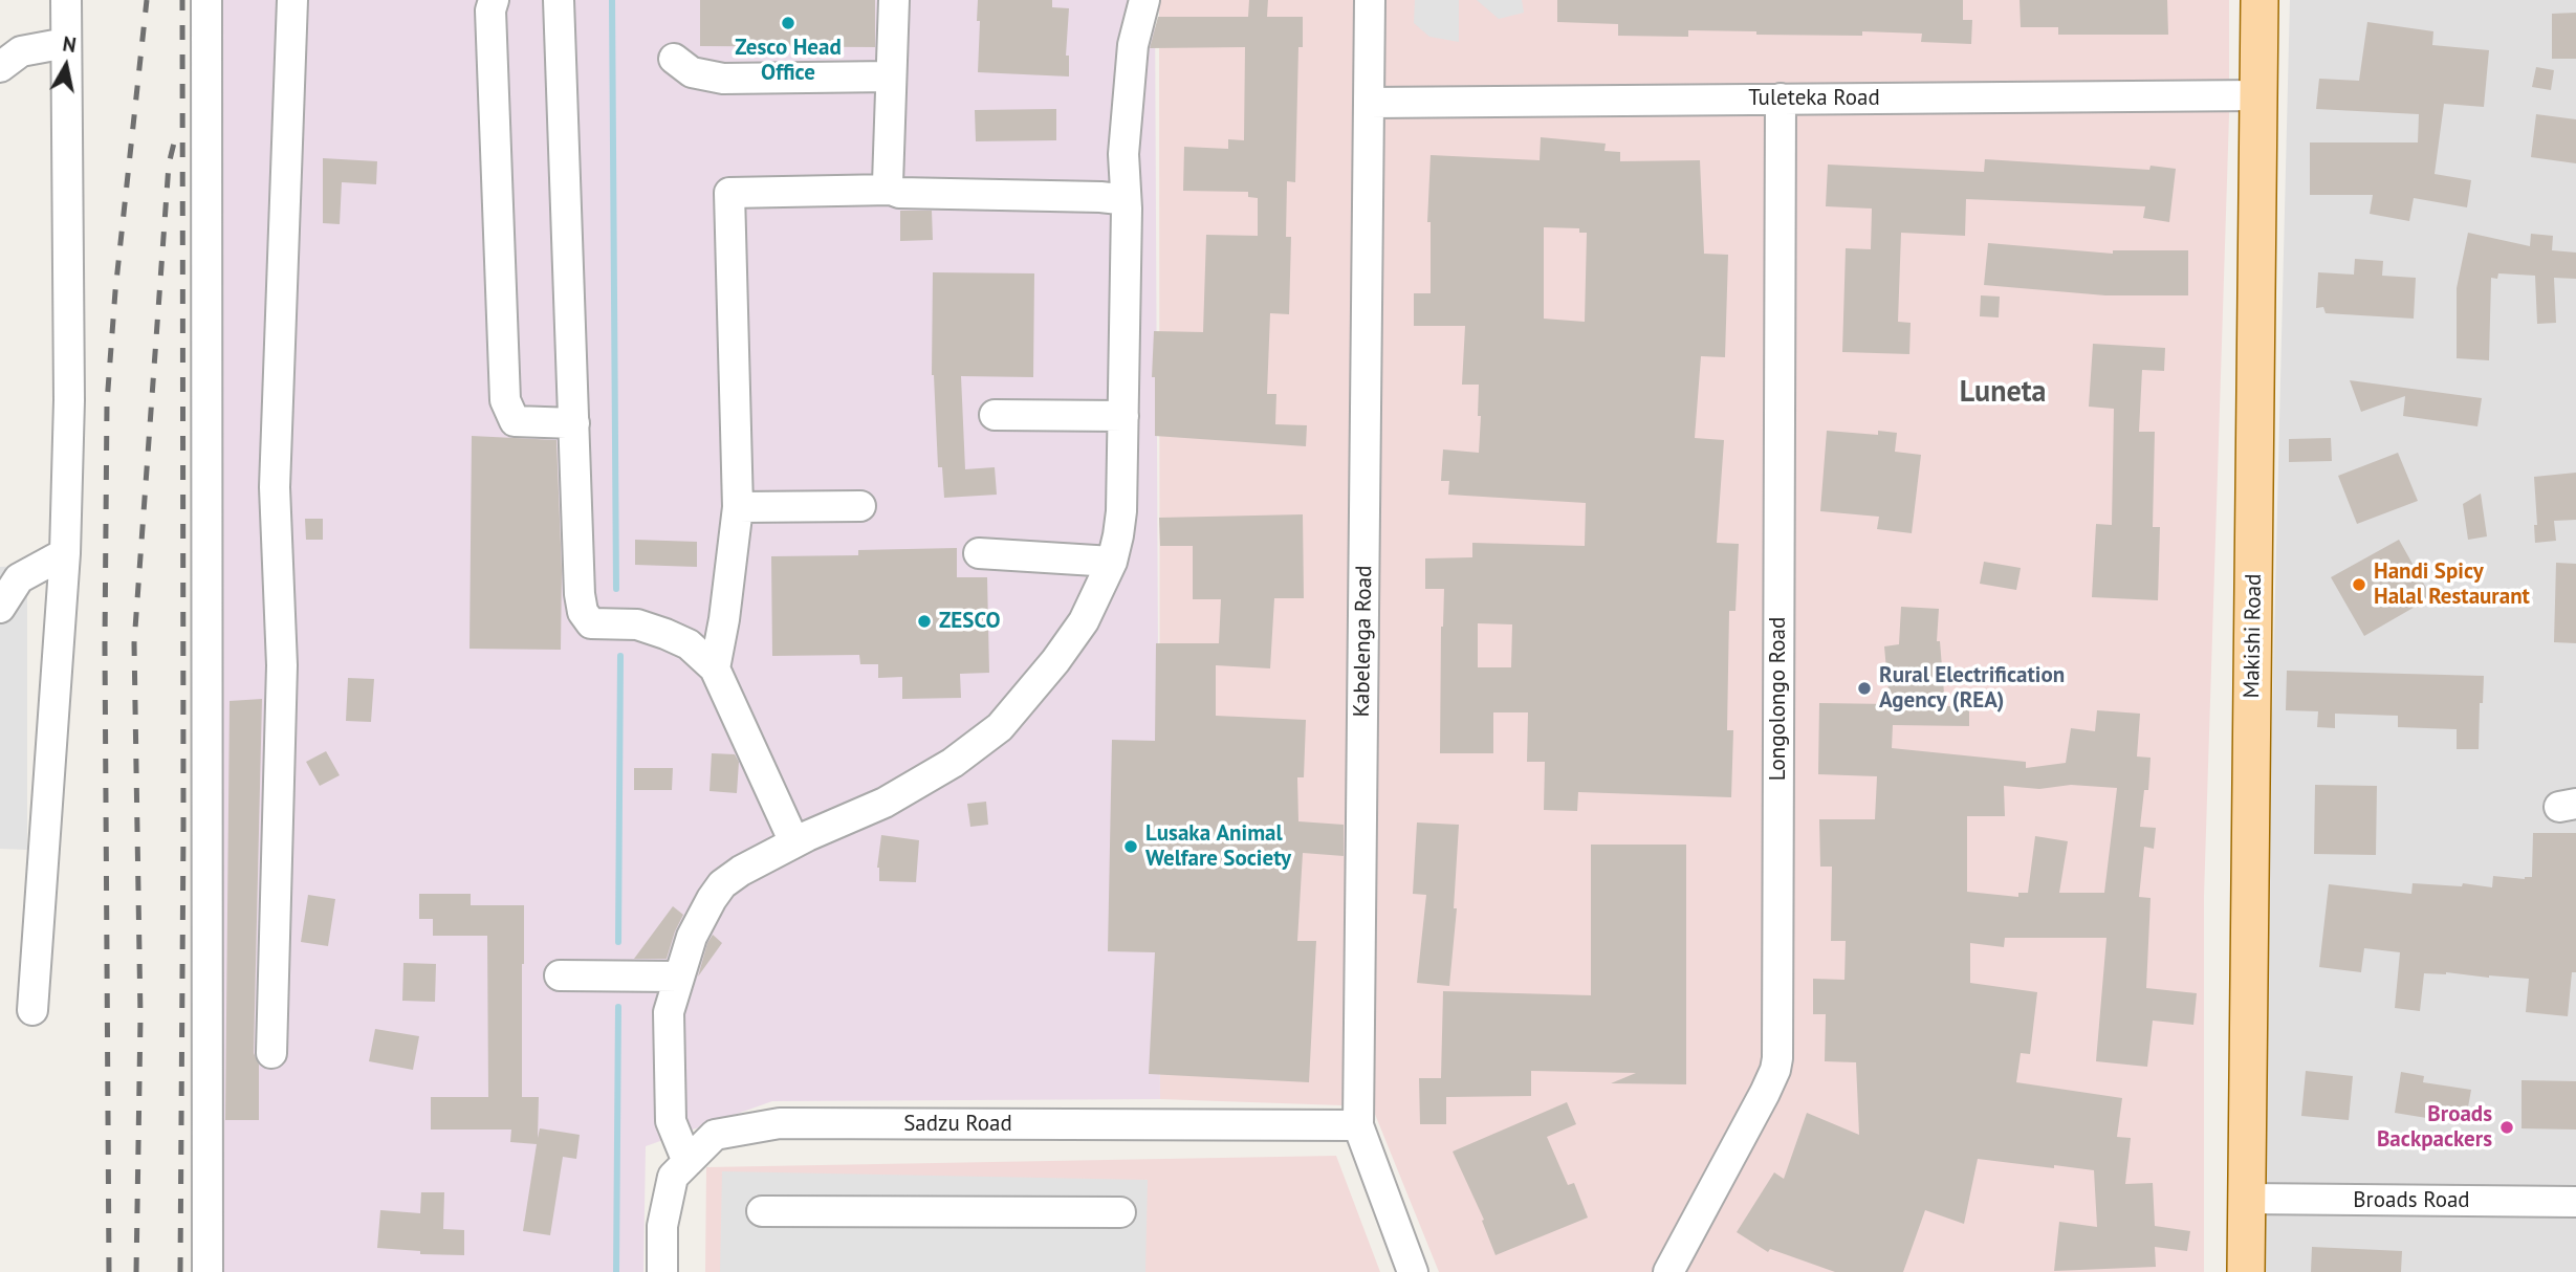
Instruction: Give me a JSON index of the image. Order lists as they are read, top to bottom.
{
  "streets": {
    "main road": ["Makishi Road"],
    "street": [
      "Tuleteka Road",
      "Kabelenga Road",
      "Longolongo Road",
      "Sadzu Road",
      "Broads Road"
    ]
  },
  "crossings": [
    ["Tuleteka Road", "Makishi Road"],
    ["Tuleteka Road", "Kabelenga Road"],
    ["Tuleteka Road", "Longolongo Road"],
    ["Makishi Road", "Broads Road"],
    ["Kabelenga Road", "Sadzu Road"]
  ],
  "districts": ["Luneta"],
  "places": [
    "Zesco Head Office",
    "Handi Spicy Halal Restaurant",
    "ZESCO",
    "Rural Electrification Agency (REA)",
    "Lusaka Animal Welfare Society",
    "Broads Backpackers"
  ],
  "north": "top"
}
